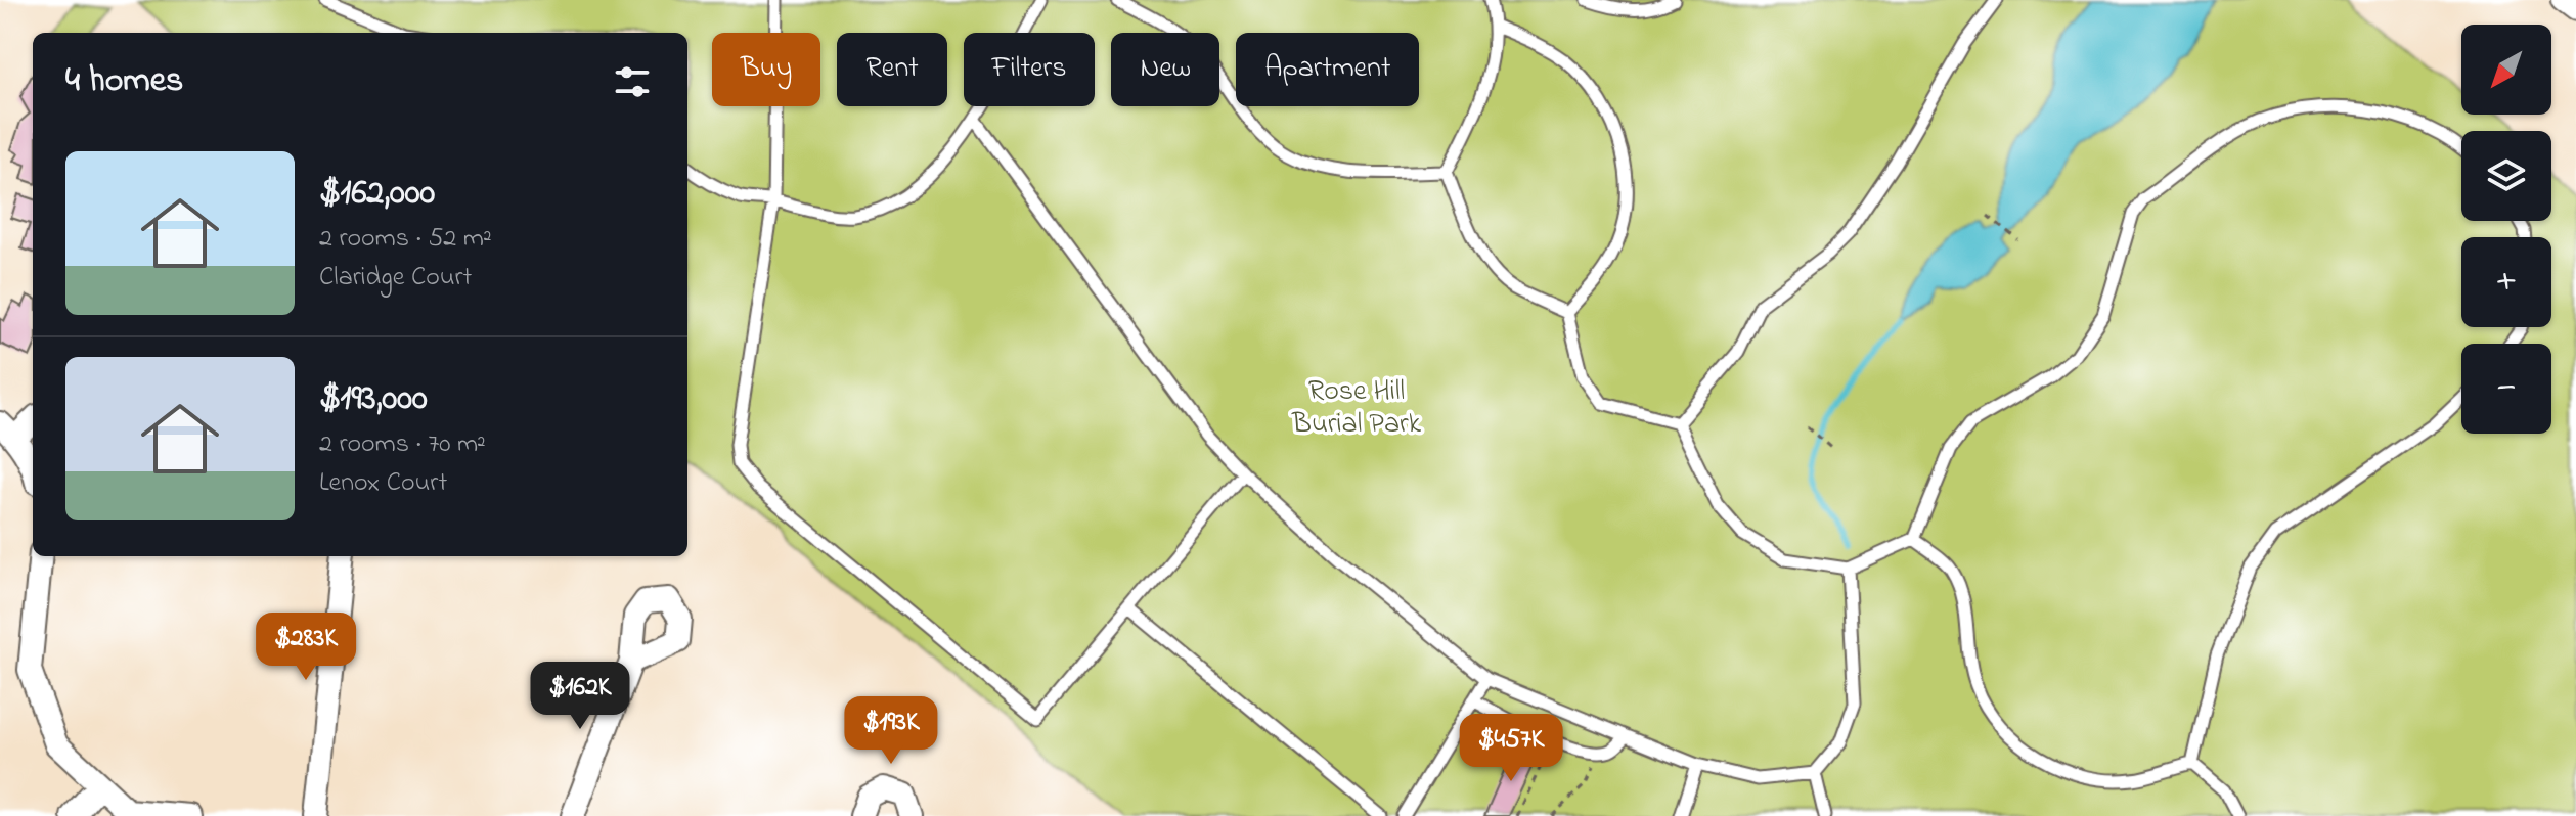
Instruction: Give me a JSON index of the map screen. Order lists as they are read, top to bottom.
{
  "parks": ["Rose Hill Burial Park"],
  "north": "bottom left",
  "page": {
    "map_buttons": ["+", "−"],
    "chip": [
      "Buy",
      "Rent",
      "Filters",
      "New",
      "Apartment"
    ],
    "heading": "4 homes",
    "list": [
      {
        "name": "$162,000",
        "note": "2 rooms · 52 m² · Claridge Court"
      },
      {
        "name": "$193,000",
        "note": "2 rooms · 70 m² · Lenox Court"
      }
    ],
    "price": [
      "$283K",
      "$162K",
      "$193K",
      "$457K"
    ]
  }
}
